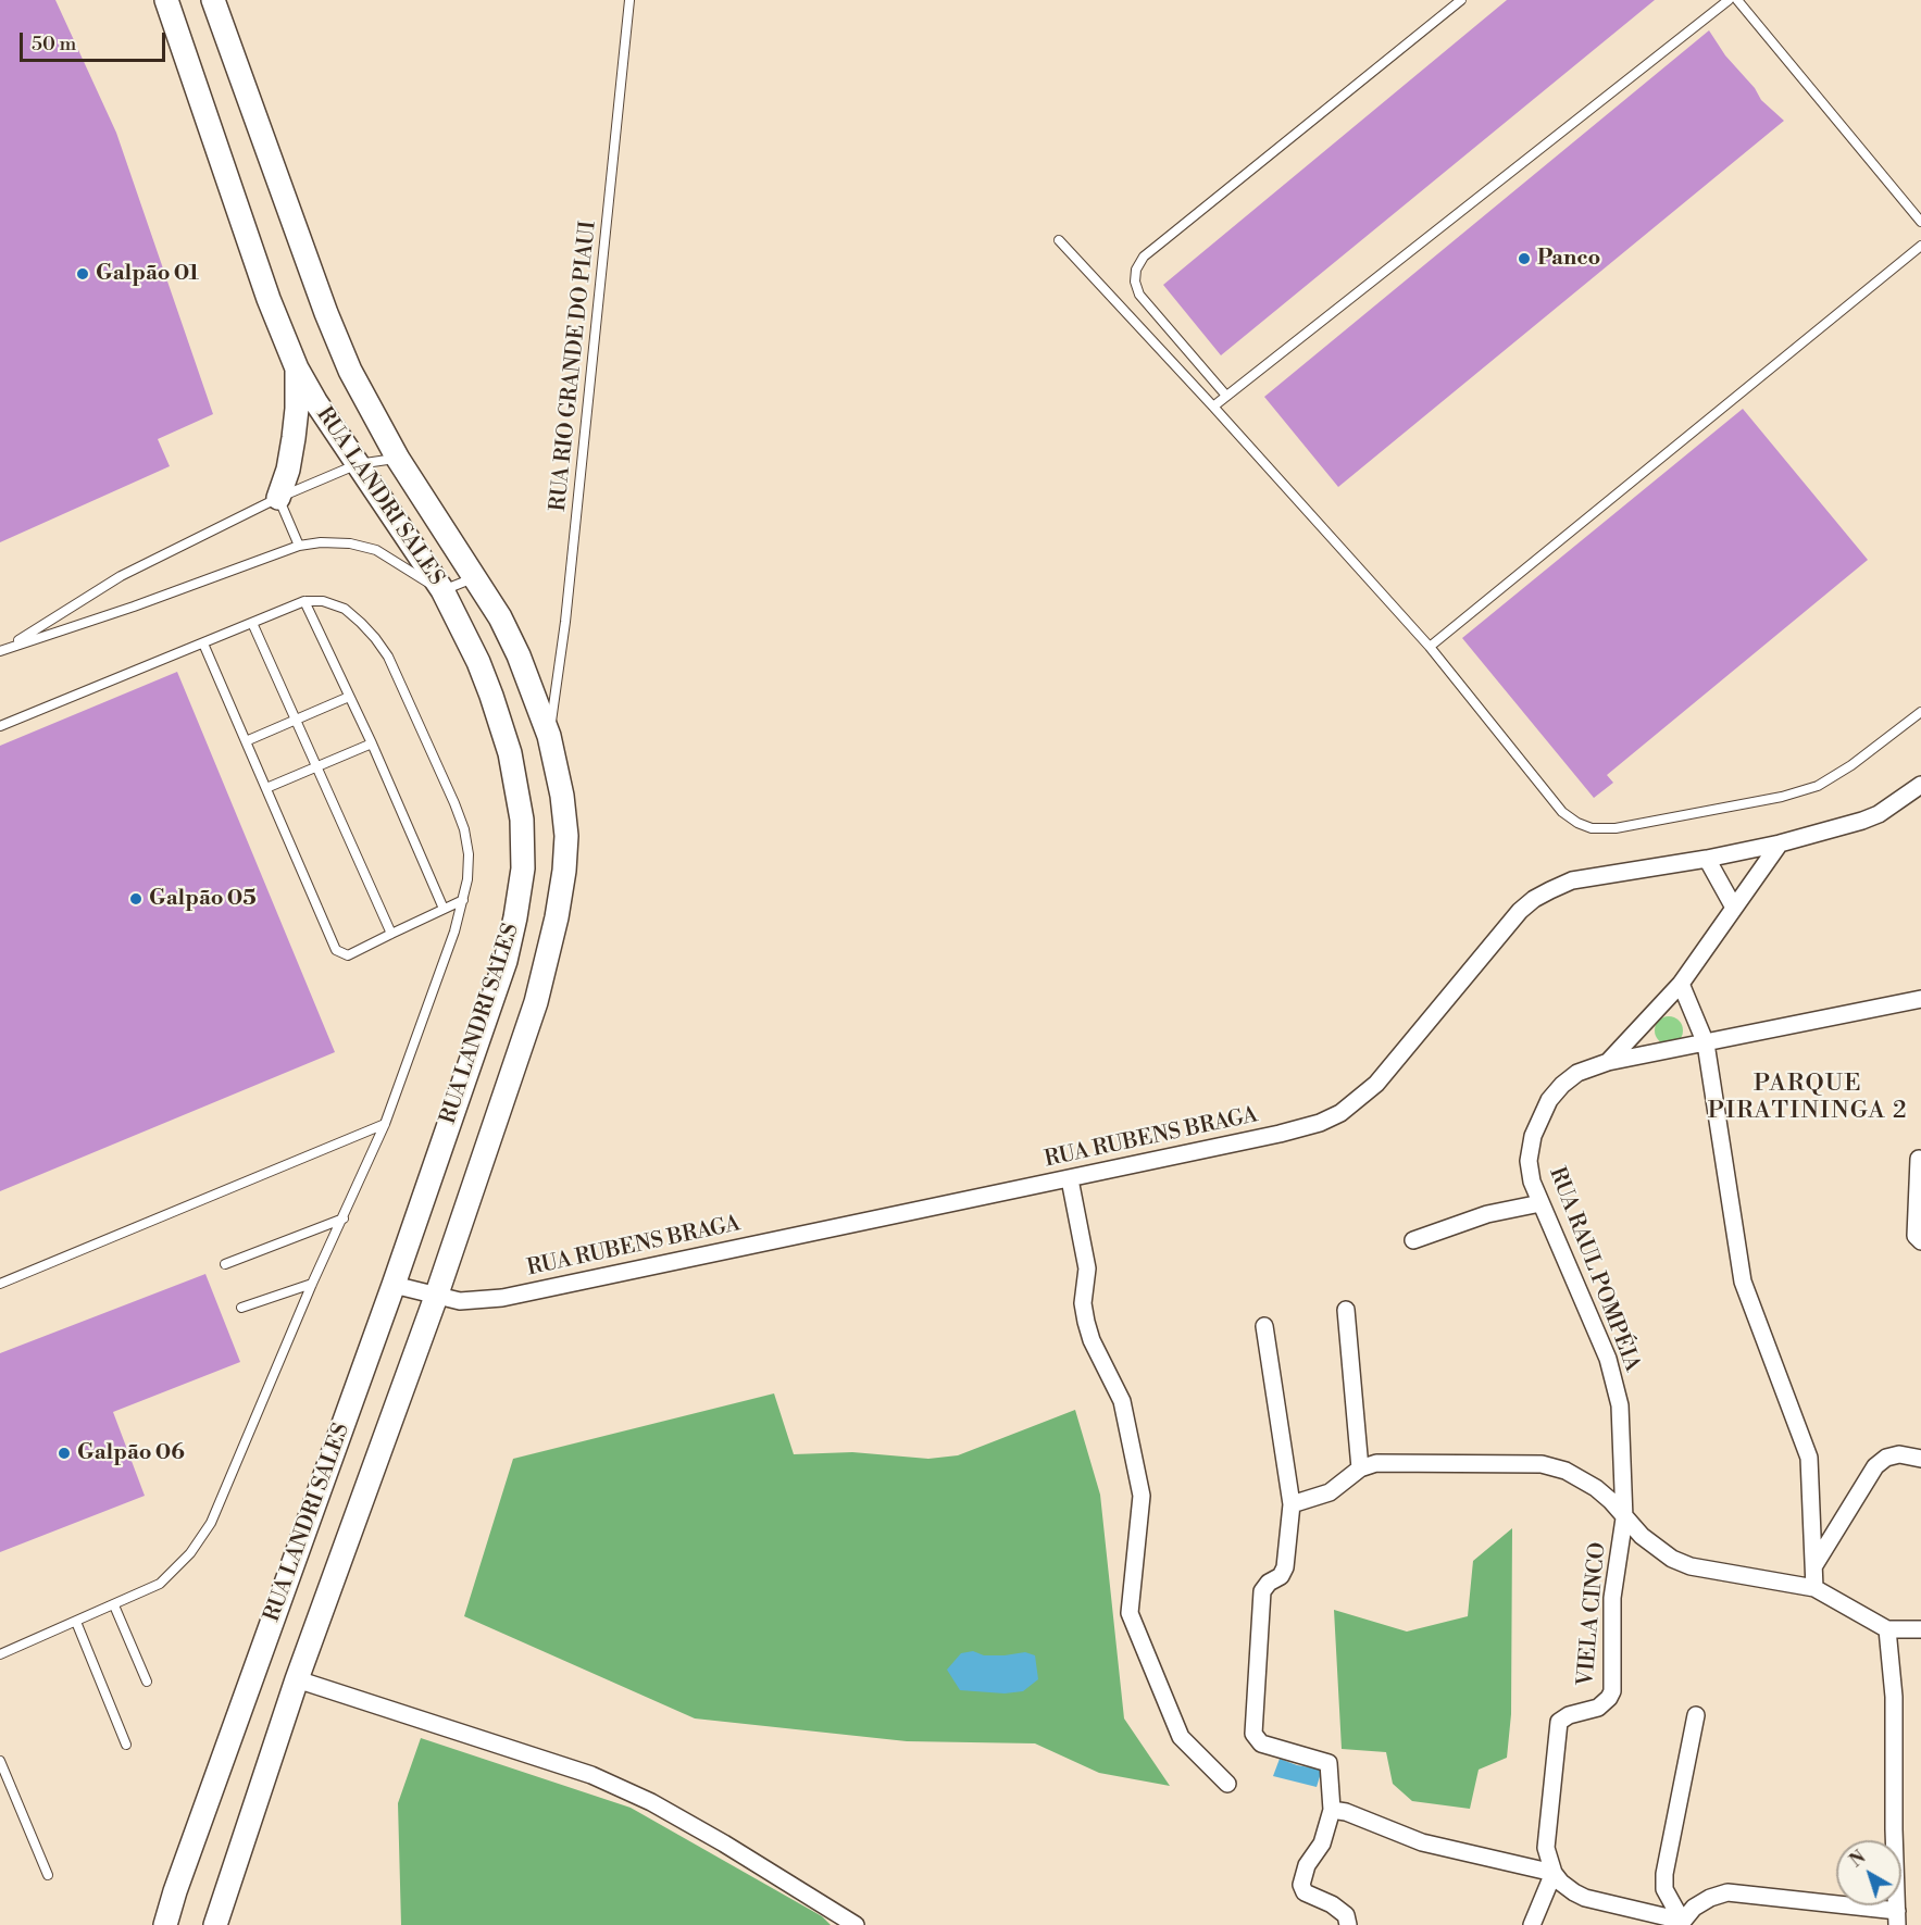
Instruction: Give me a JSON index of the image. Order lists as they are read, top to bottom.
{
  "streets": {
    "street": [
      "RUA LANDRI SALES",
      "RUA RUBENS BRAGA",
      "RUA RAUL POMPÉIA",
      "VIELA CINCO"
    ],
    "lane": ["RUA RIO GRANDE DO PIAUI"]
  },
  "crossings": [
    ["RUA RIO GRANDE DO PIAUI", "RUA LANDRI SALES"],
    ["RUA LANDRI SALES", "RUA RUBENS BRAGA"],
    ["RUA RAUL POMPÉIA", "VIELA CINCO"]
  ],
  "districts": ["PARQUE PIRATININGA 2"],
  "places": [
    "Panco",
    "Galpão 01",
    "Galpão 05",
    "Galpão 06"
  ],
  "scale_bar": "50 m",
  "north": "top left"
}
